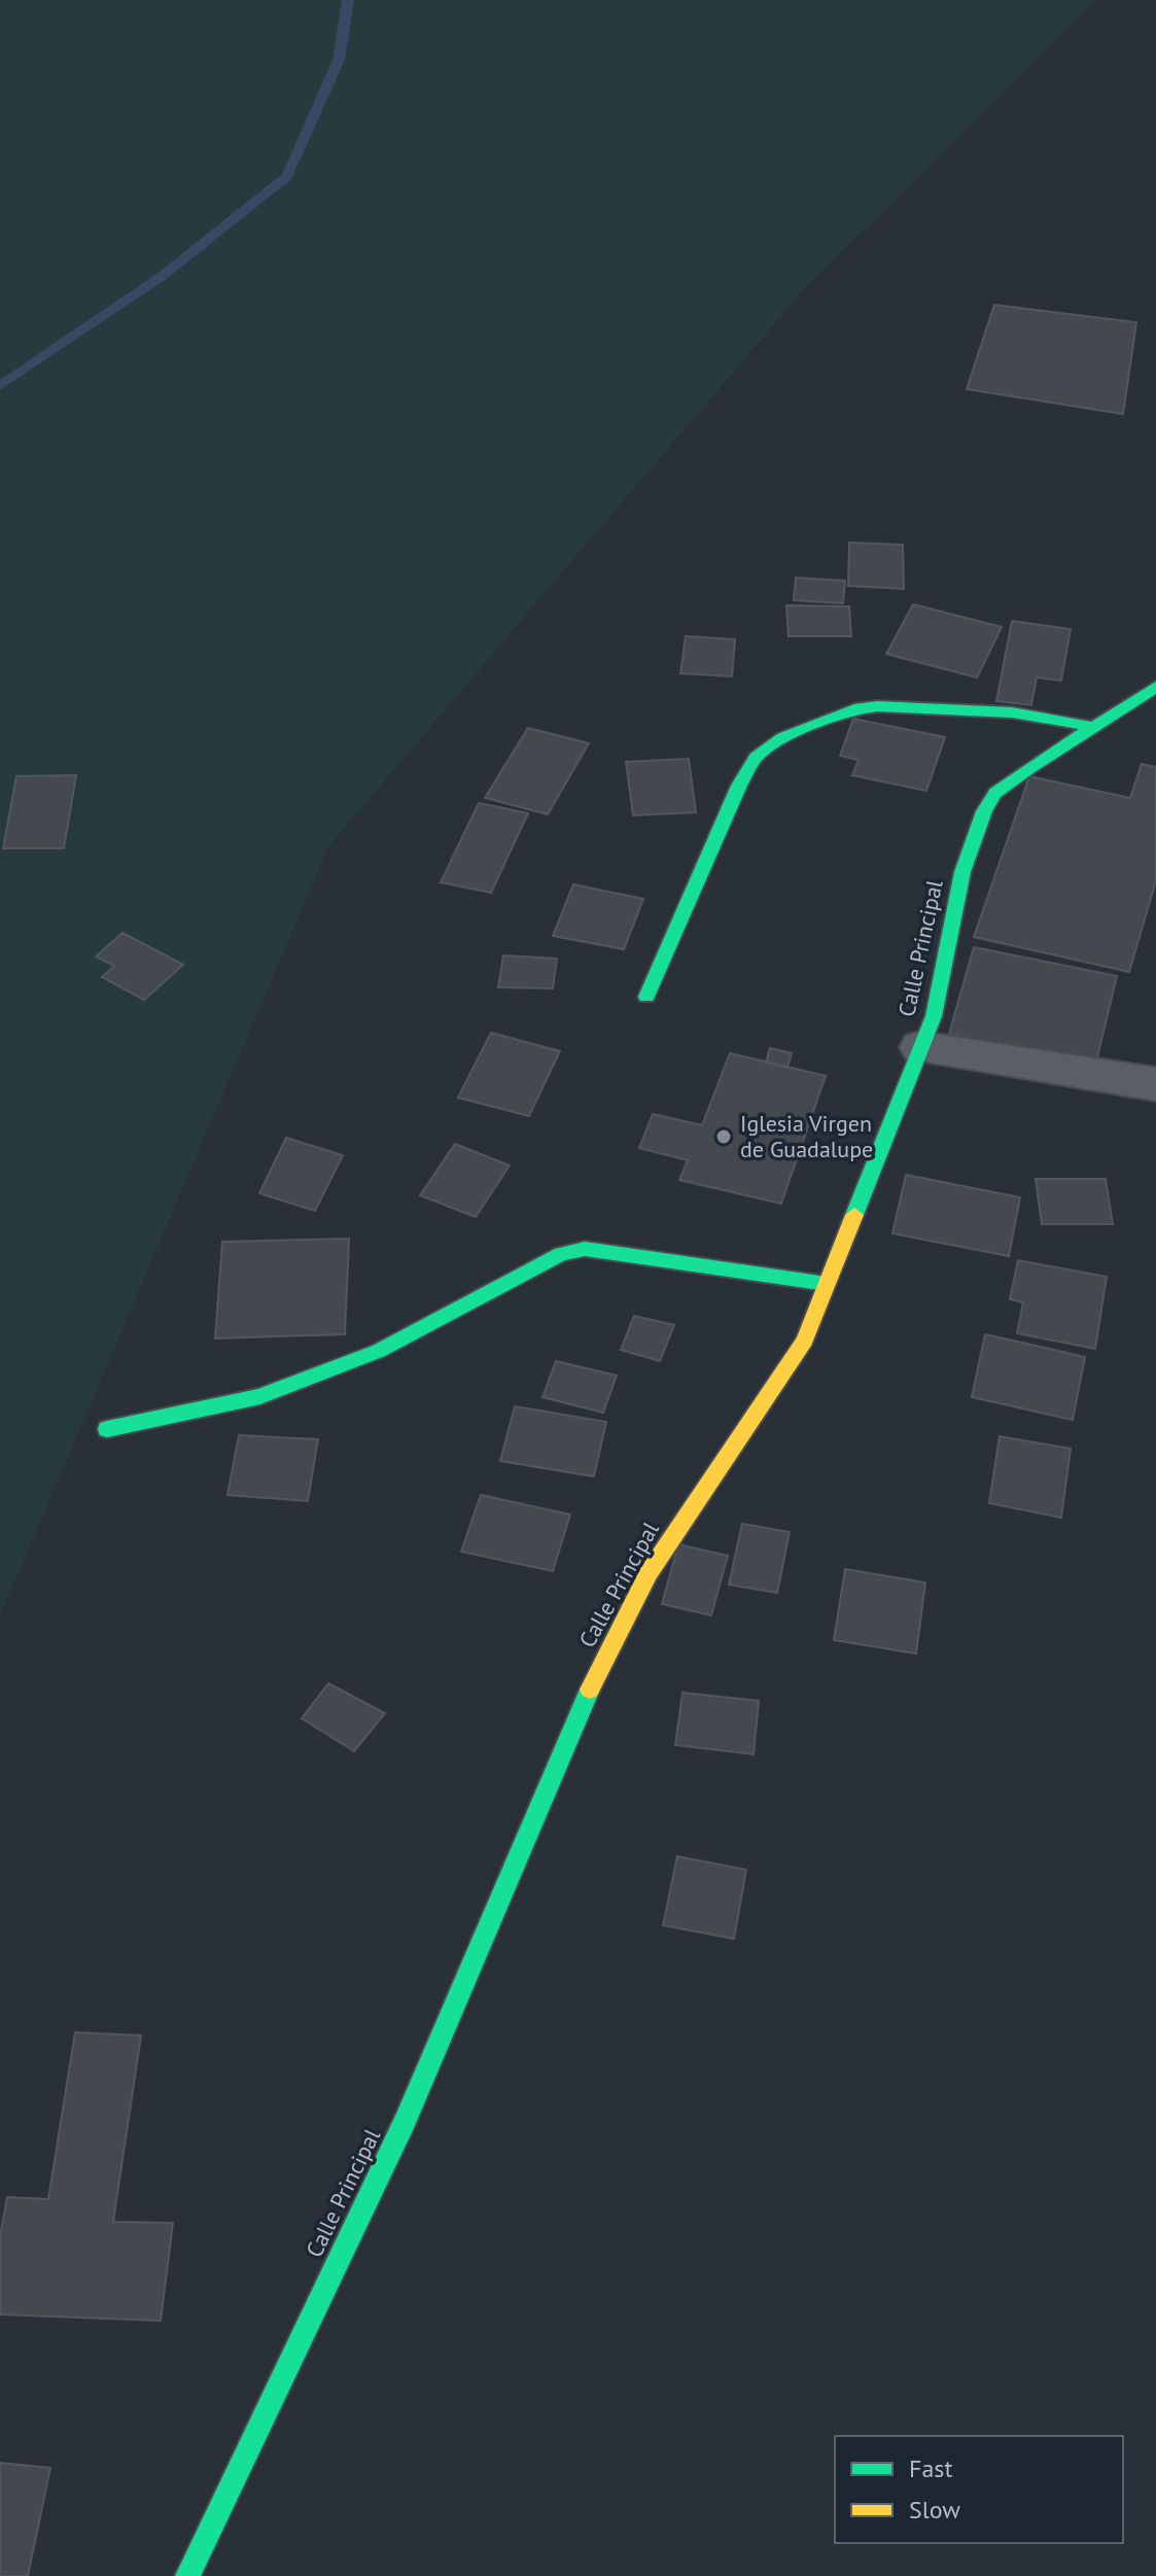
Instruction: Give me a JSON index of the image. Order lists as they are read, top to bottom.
{
  "streets": {
    "street": ["Calle Principal"]
  },
  "places": ["Iglesia Virgen de Guadalupe"],
  "legend": ["Fast", "Slow"]
}
